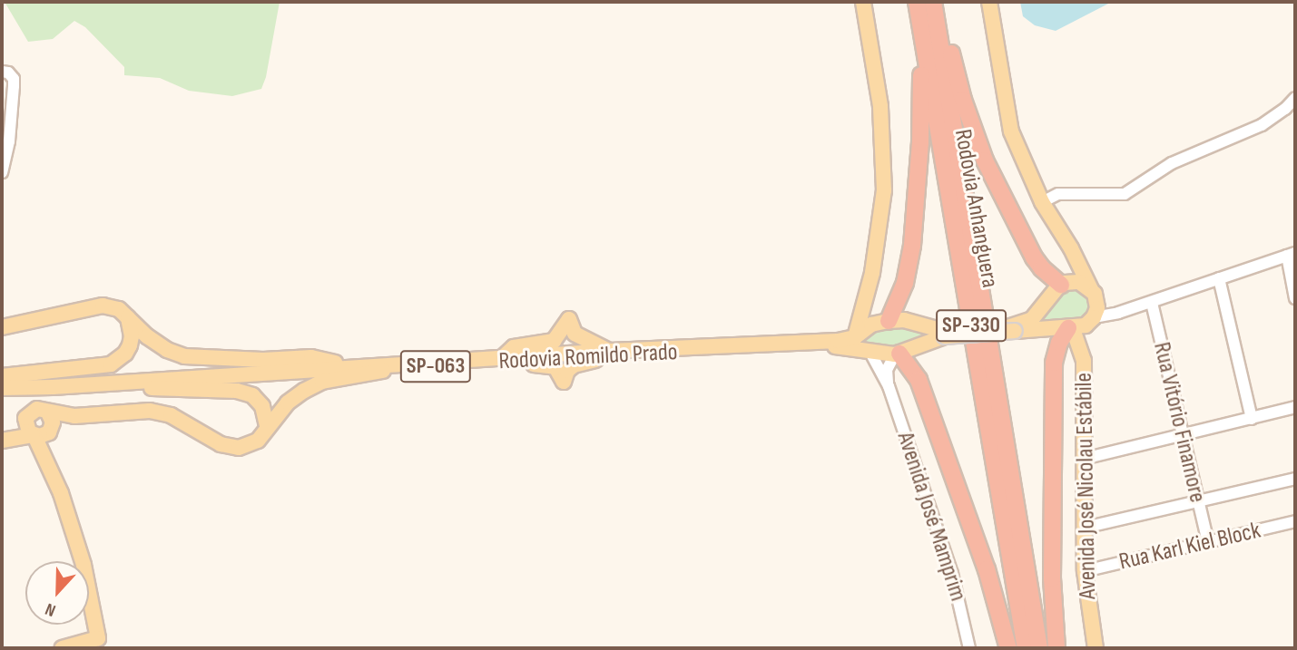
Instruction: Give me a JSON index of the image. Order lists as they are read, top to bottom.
{
  "streets": {
    "highway": ["Rodovia Anhanguera", "SP-330"],
    "main road": ["Rodovia Romildo Prado", "SP-063", "Avenida José Nicolau Estábile"],
    "street": ["Rua Vitório Finamore", "Avenida José Mamprim", "Rua Karl Kiel Block"]
  },
  "crossings": [
    ["Rodovia Romildo Prado", "SP-063"],
    ["Rodovia Romildo Prado", "Avenida José Mamprim"],
    ["SP-063", "Avenida José Nicolau Estábile"],
    ["SP-063", "Avenida José Mamprim"],
    ["Rua Vitório Finamore", "Rua Karl Kiel Block"],
    ["Avenida José Nicolau Estábile", "Rua Karl Kiel Block"]
  ],
  "north": "bottom"
}
